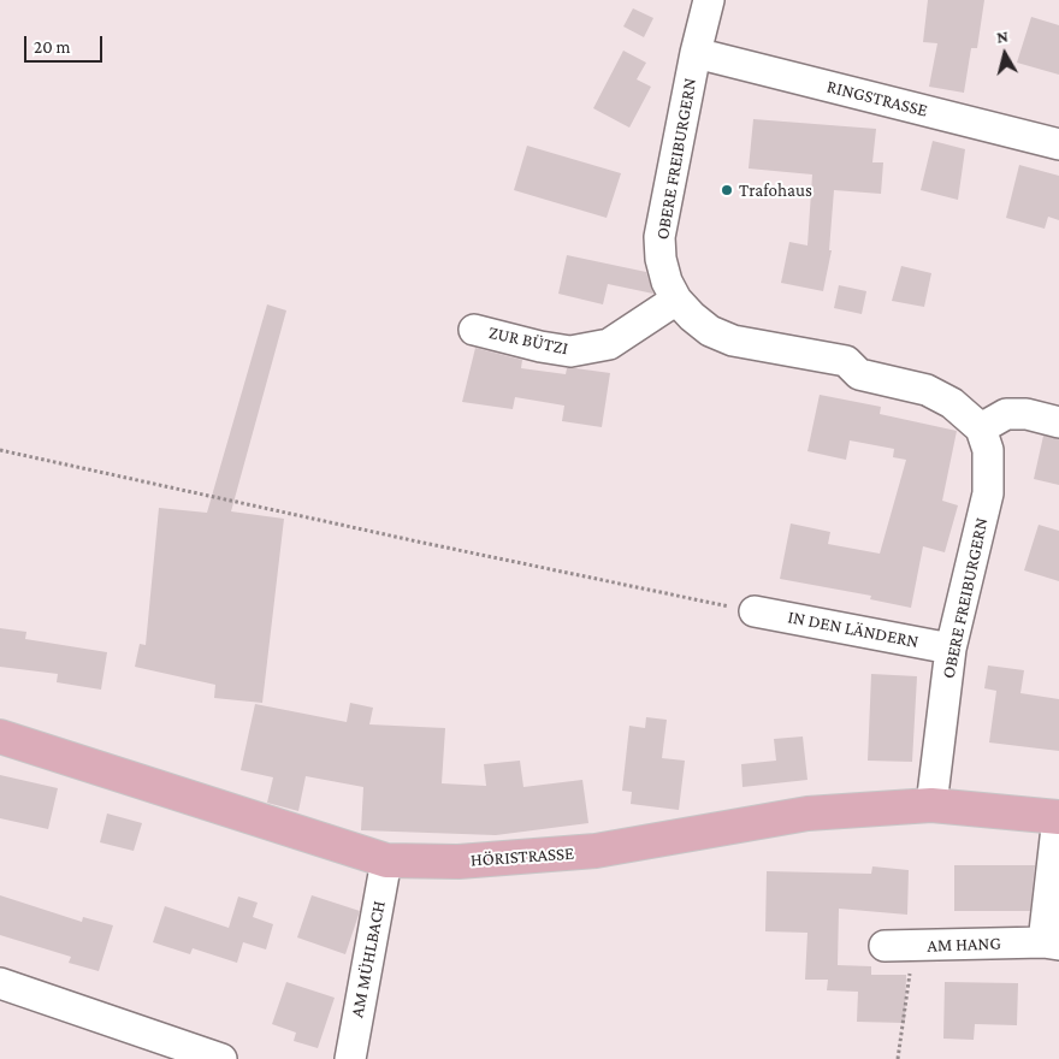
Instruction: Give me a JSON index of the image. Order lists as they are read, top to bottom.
{
  "streets": {
    "main road": ["HÖRISTRASSE"],
    "street": [
      "RINGSTRASSE",
      "OBERE FREIBURGERN",
      "ZUR BÜTZI",
      "IN DEN LÄNDERN",
      "AM HANG",
      "AM MÜHLBACH"
    ]
  },
  "crossings": [
    ["RINGSTRASSE", "OBERE FREIBURGERN"],
    ["OBERE FREIBURGERN", "ZUR BÜTZI"],
    ["OBERE FREIBURGERN", "IN DEN LÄNDERN"],
    ["OBERE FREIBURGERN", "HÖRISTRASSE"],
    ["HÖRISTRASSE", "AM HANG"],
    ["HÖRISTRASSE", "AM MÜHLBACH"]
  ],
  "places": ["Trafohaus"],
  "scale_bar": "20 m",
  "north": "top"
}
